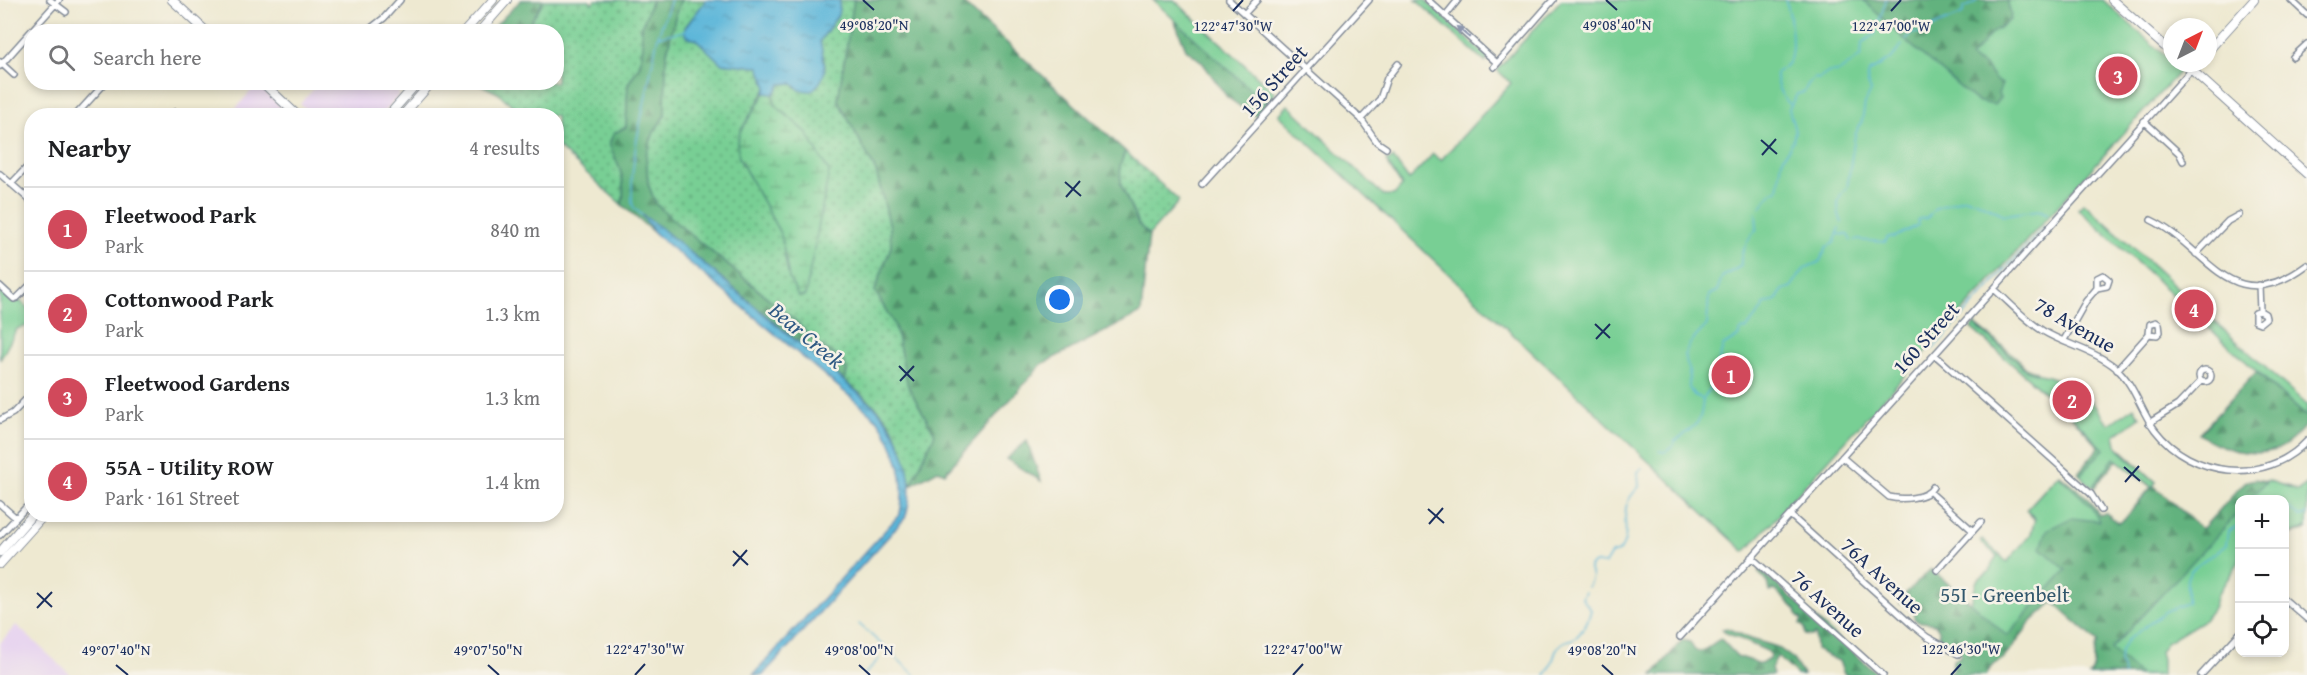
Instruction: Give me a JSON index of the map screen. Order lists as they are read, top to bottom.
{
  "streets": {
    "street": [
      "156 Street",
      "78 Avenue",
      "160 Street",
      "76A Avenue",
      "76 Avenue"
    ]
  },
  "crossings": [
    ["78 Avenue", "160 Street"],
    ["160 Street", "76A Avenue"],
    ["160 Street", "76 Avenue"]
  ],
  "water": ["Bear Creek"],
  "parks": ["55I - Greenbelt"],
  "north": "top right",
  "page": {
    "search": "Search here",
    "pins": [
      "3",
      "4",
      "1",
      "2"
    ],
    "heading": ["Nearby", "4 results"],
    "list": [
      {
        "mark": "1",
        "name": "Fleetwood Park",
        "note": "Park",
        "value": "840 m"
      },
      {
        "mark": "2",
        "name": "Cottonwood Park",
        "note": "Park",
        "value": "1.3 km"
      },
      {
        "mark": "3",
        "name": "Fleetwood Gardens",
        "note": "Park",
        "value": "1.3 km"
      },
      {
        "mark": "4",
        "name": "55A - Utility ROW",
        "note": "Park · 161 Street",
        "value": "1.4 km"
      }
    ],
    "map_buttons": ["+", "−"]
  },
  "coordinates": [
    "49°08'40\"N",
    "49°08'20\"N",
    "122°47'30\"W",
    "122°47'00\"W",
    "122°46'30\"W",
    "49°07'40\"N",
    "49°07'50\"N",
    "49°08'00\"N"
  ]
}
